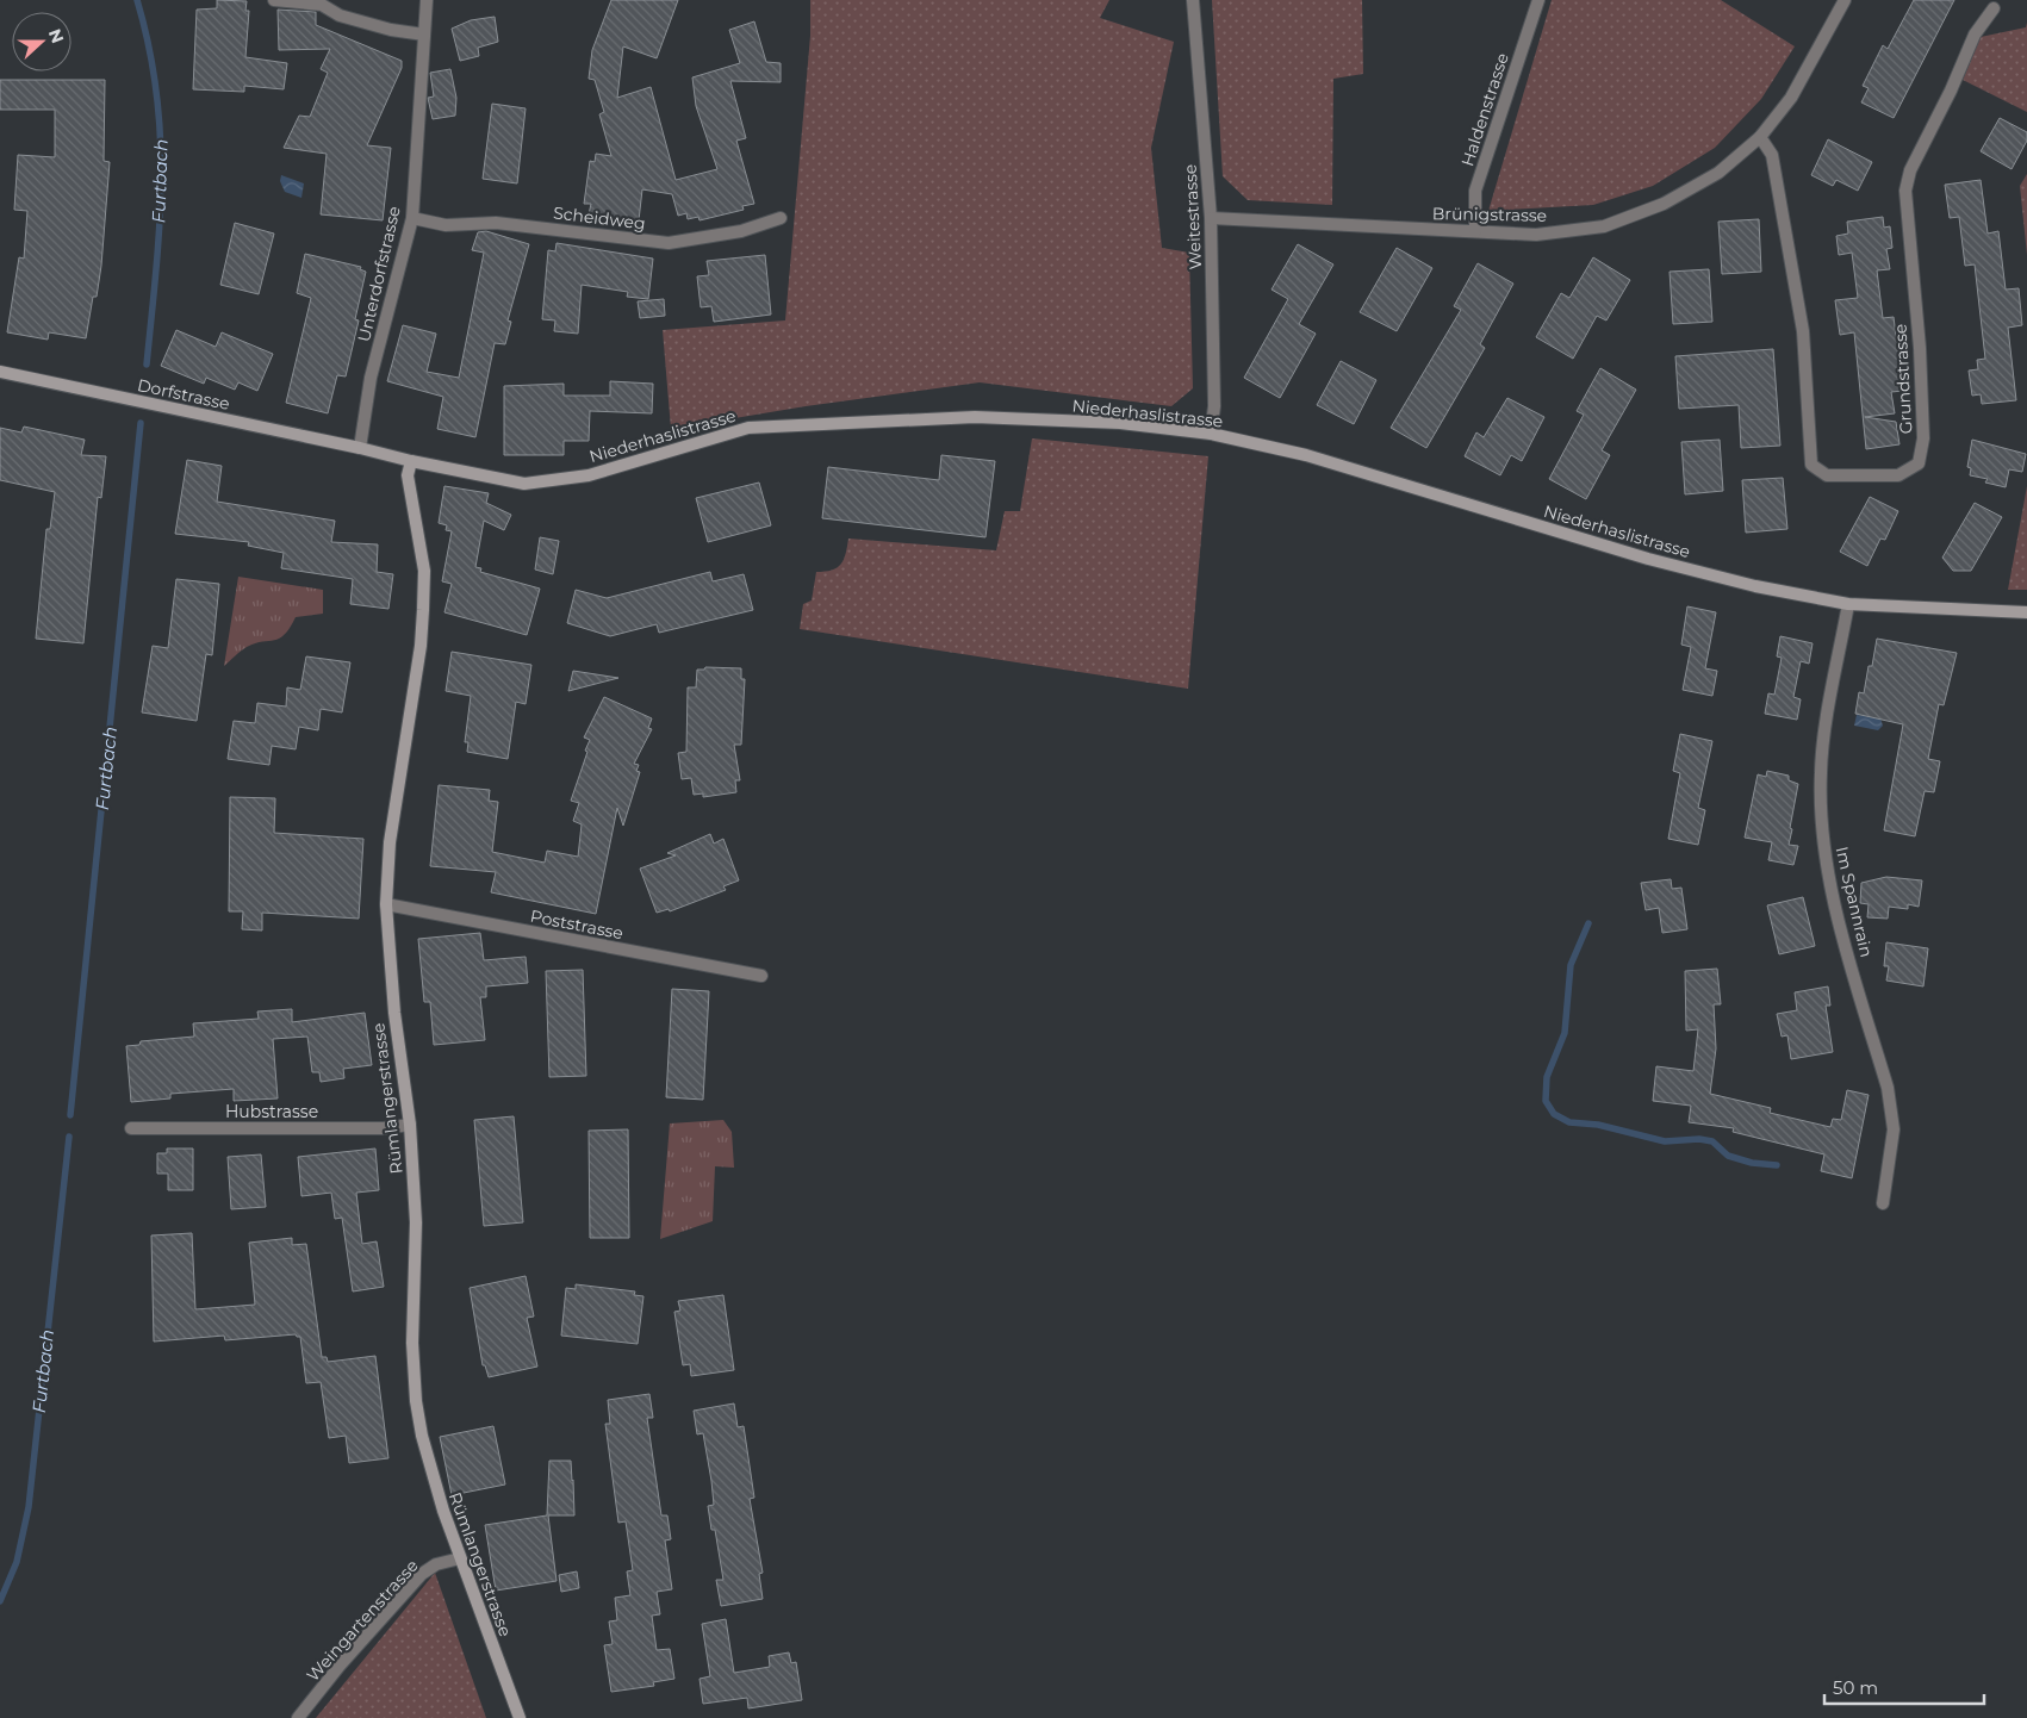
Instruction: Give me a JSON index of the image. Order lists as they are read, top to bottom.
{
  "streets": {
    "street": [
      "Haldenstrasse",
      "Brünigstrasse",
      "Weitestrasse",
      "Scheidweg",
      "Unterdorfstrasse",
      "Grundstrasse",
      "Dorfstrasse",
      "Niederhaslistrasse",
      "Im Spannrain",
      "Poststrasse",
      "Rümlangerstrasse",
      "Hubstrasse",
      "Weingartenstrasse"
    ]
  },
  "crossings": [
    ["Haldenstrasse", "Brünigstrasse"],
    ["Brünigstrasse", "Weitestrasse"],
    ["Brünigstrasse", "Grundstrasse"],
    ["Weitestrasse", "Niederhaslistrasse"],
    ["Scheidweg", "Unterdorfstrasse"],
    ["Unterdorfstrasse", "Dorfstrasse"],
    ["Unterdorfstrasse", "Niederhaslistrasse"],
    ["Dorfstrasse", "Niederhaslistrasse"],
    ["Niederhaslistrasse", "Im Spannrain"],
    ["Niederhaslistrasse", "Rümlangerstrasse"],
    ["Poststrasse", "Rümlangerstrasse"],
    ["Rümlangerstrasse", "Hubstrasse"],
    ["Rümlangerstrasse", "Weingartenstrasse"]
  ],
  "water": ["Furtbach"],
  "scale_bar": "50 m",
  "north": "right"
}
